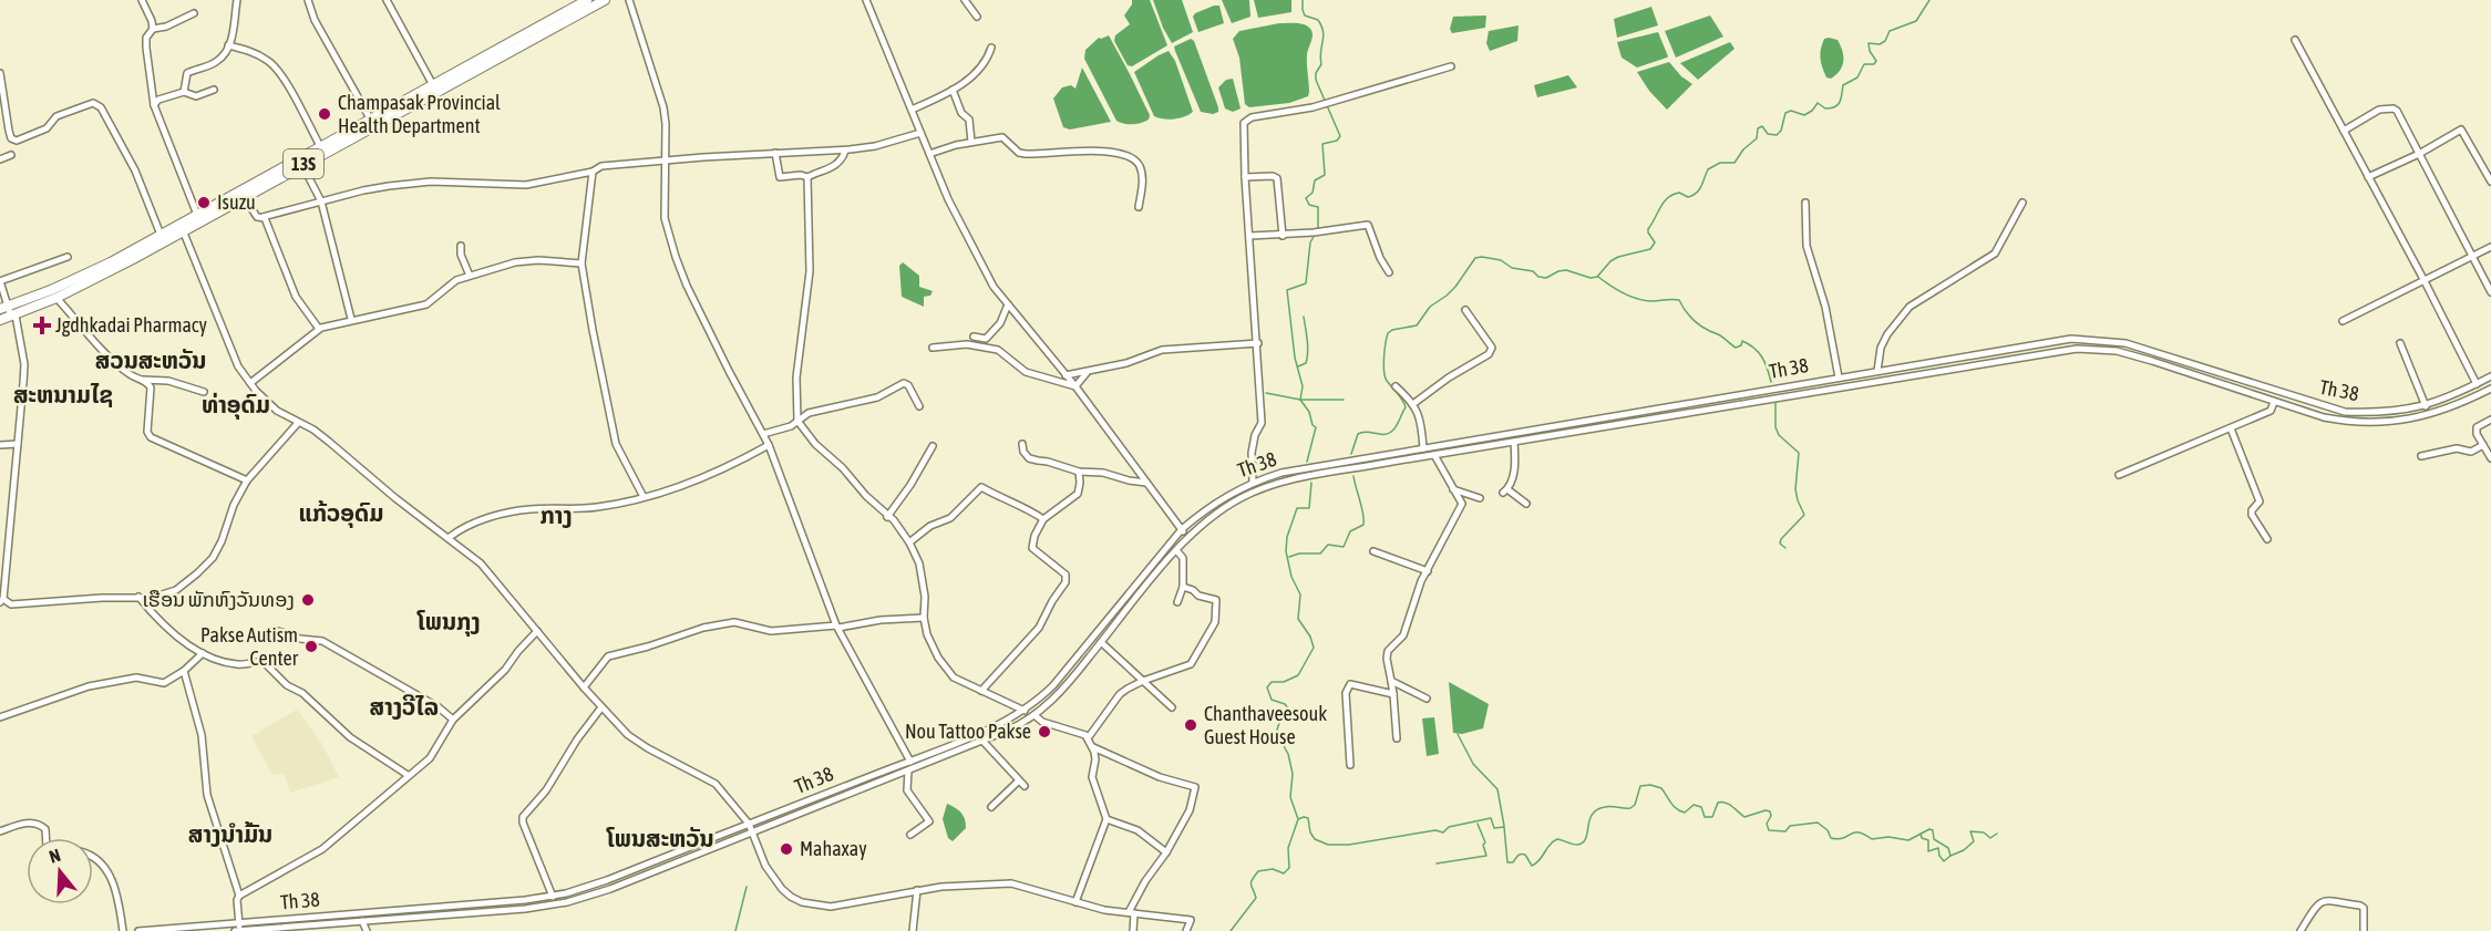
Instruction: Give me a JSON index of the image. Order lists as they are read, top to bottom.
{
  "streets": {
    "highway": ["13S"],
    "street": ["Th 38"]
  },
  "districts": [
    "ສວນສະຫວັນ",
    "ສະຫນາມໄຊ",
    "ທ່າອຸດົມ",
    "ແກ້ວອຸດົມ",
    "ກາງ",
    "ໂພນກຸງ",
    "ສາງວີໄລ",
    "ສາງນຳ້ມັນ",
    "ໂພນສະຫວັນ"
  ],
  "places": {
    "other": [
      "Champasak Provincial Health Department",
      "Isuzu",
      "ເຮືອນ ພັກຫົງວັນທອງ",
      "Pakse Autism Center",
      "Chanthaveesouk Guest House",
      "Nou Tattoo Pakse",
      "Mahaxay"
    ],
    "health": ["Jgdhkadai Pharmacy"]
  },
  "north": "top"
}
